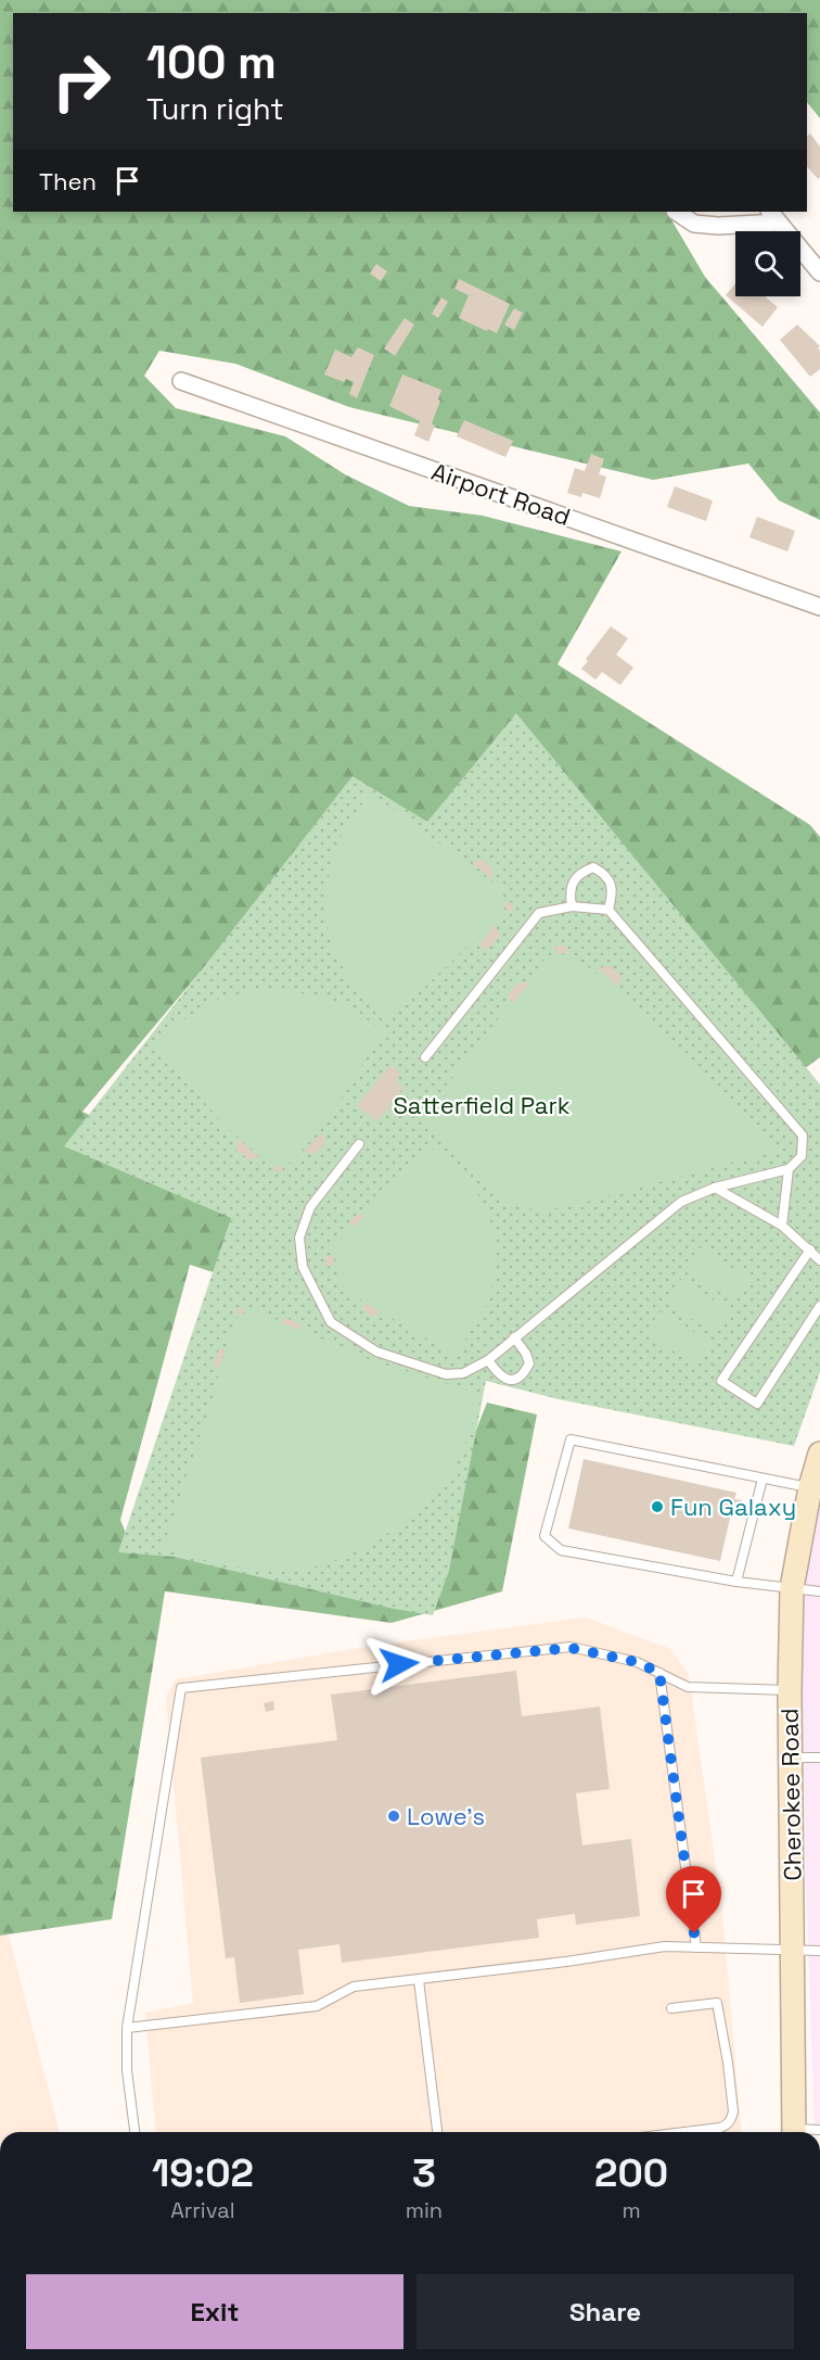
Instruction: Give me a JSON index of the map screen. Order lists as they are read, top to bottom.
{
  "streets": {
    "main road": ["Cherokee Road"],
    "street": ["Airport Road"]
  },
  "parks": ["Satterfield Park"],
  "places": ["Fun Galaxy", "Lowe's"],
  "page": {
    "turn": ["100 m", "Turn right"],
    "then": "Then",
    "eta": [
      "19:02",
      "Arrival",
      "3",
      "min",
      "200",
      "m"
    ],
    "buttons": ["Exit", "Share"]
  }
}
